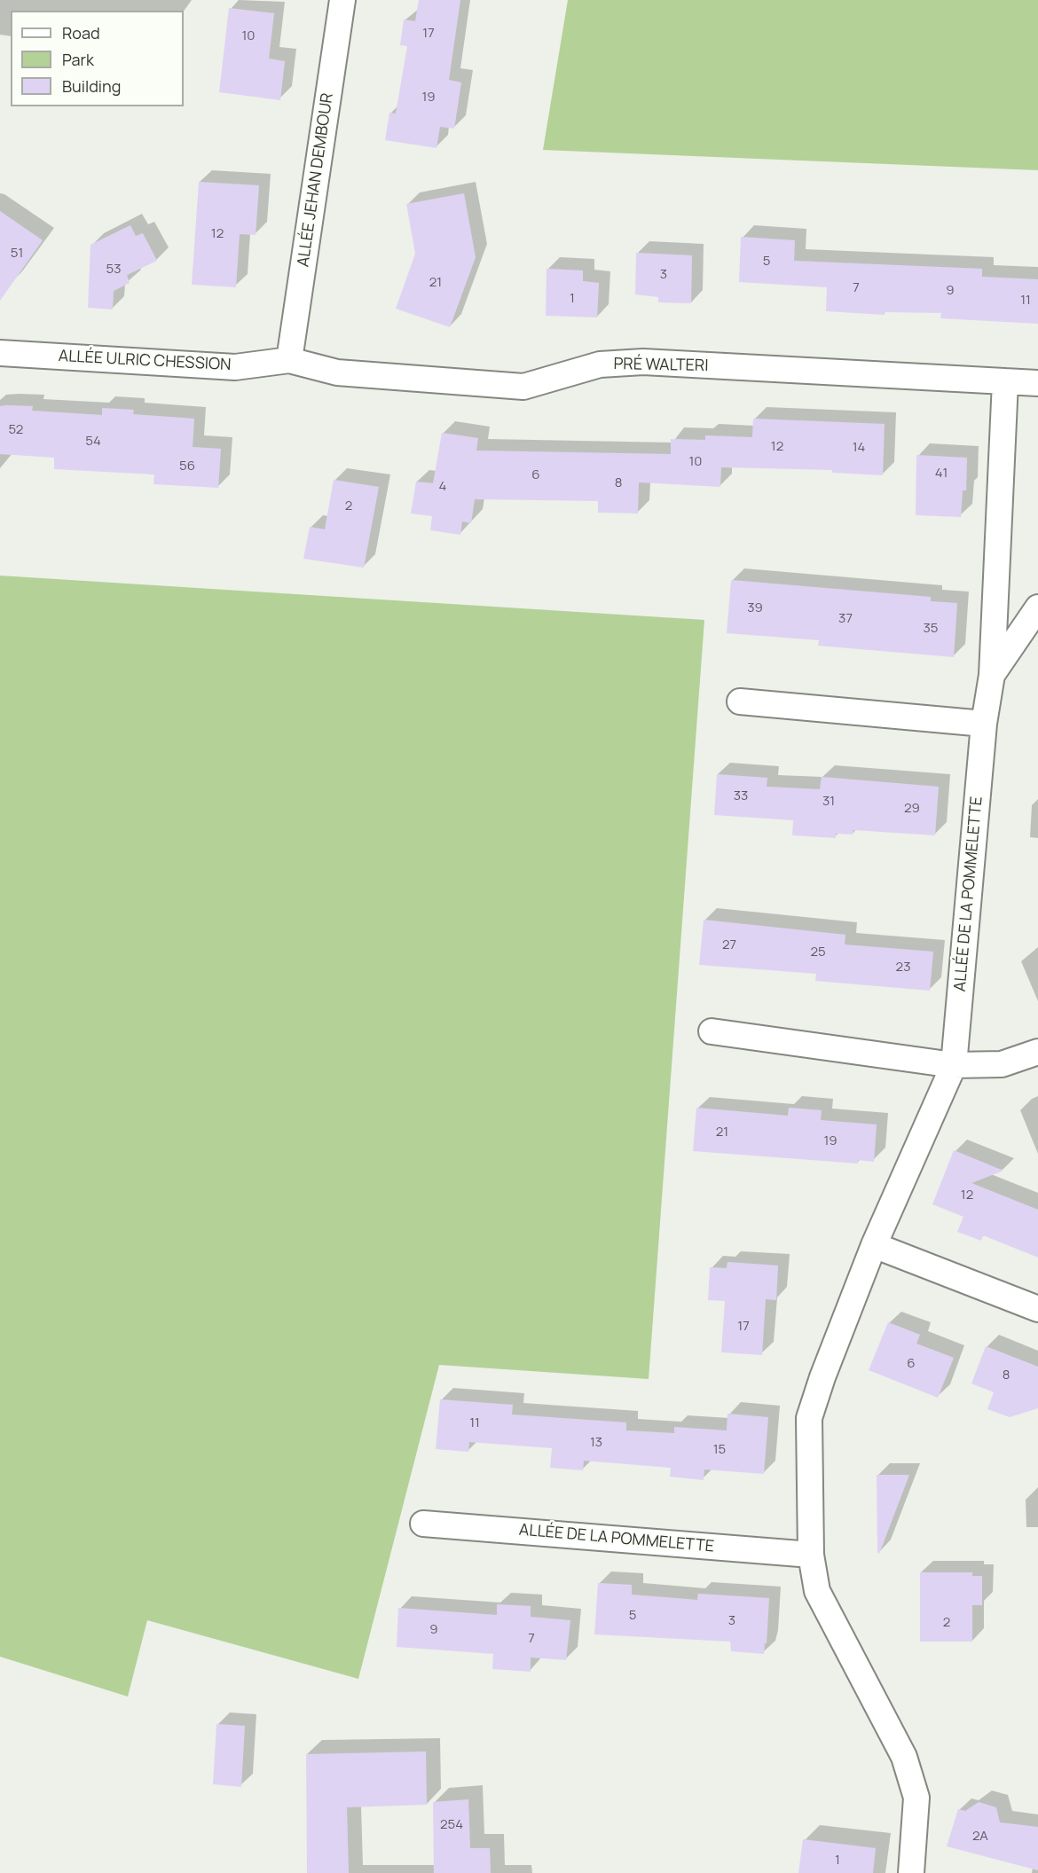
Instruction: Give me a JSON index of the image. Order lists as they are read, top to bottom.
{
  "streets": {
    "street": [
      "ALLÉE JEHAN DEMBOUR",
      "ALLÉE ULRIC CHESSION",
      "PRÉ WALTERI",
      "ALLÉE DE LA POMMELETTE"
    ]
  },
  "crossings": [
    ["ALLÉE JEHAN DEMBOUR", "ALLÉE ULRIC CHESSION"],
    ["ALLÉE JEHAN DEMBOUR", "PRÉ WALTERI"],
    ["ALLÉE ULRIC CHESSION", "PRÉ WALTERI"],
    ["PRÉ WALTERI", "ALLÉE DE LA POMMELETTE"]
  ],
  "house_numbers": [
    "17",
    "10",
    "19",
    "12",
    "51",
    "5",
    "53",
    "3",
    "21",
    "7",
    "9",
    "1",
    "11",
    "52",
    "54",
    "12",
    "14",
    "10",
    "56",
    "41",
    "6",
    "8",
    "4",
    "2",
    "39",
    "37",
    "35",
    "33",
    "31",
    "29",
    "27",
    "25",
    "23",
    "21",
    "19",
    "12",
    "17",
    "6",
    "8",
    "11",
    "13",
    "15",
    "5",
    "3",
    "2",
    "9",
    "7",
    "254",
    "2A",
    "1"
  ],
  "legend": ["Road", "Park", "Building"]
}
